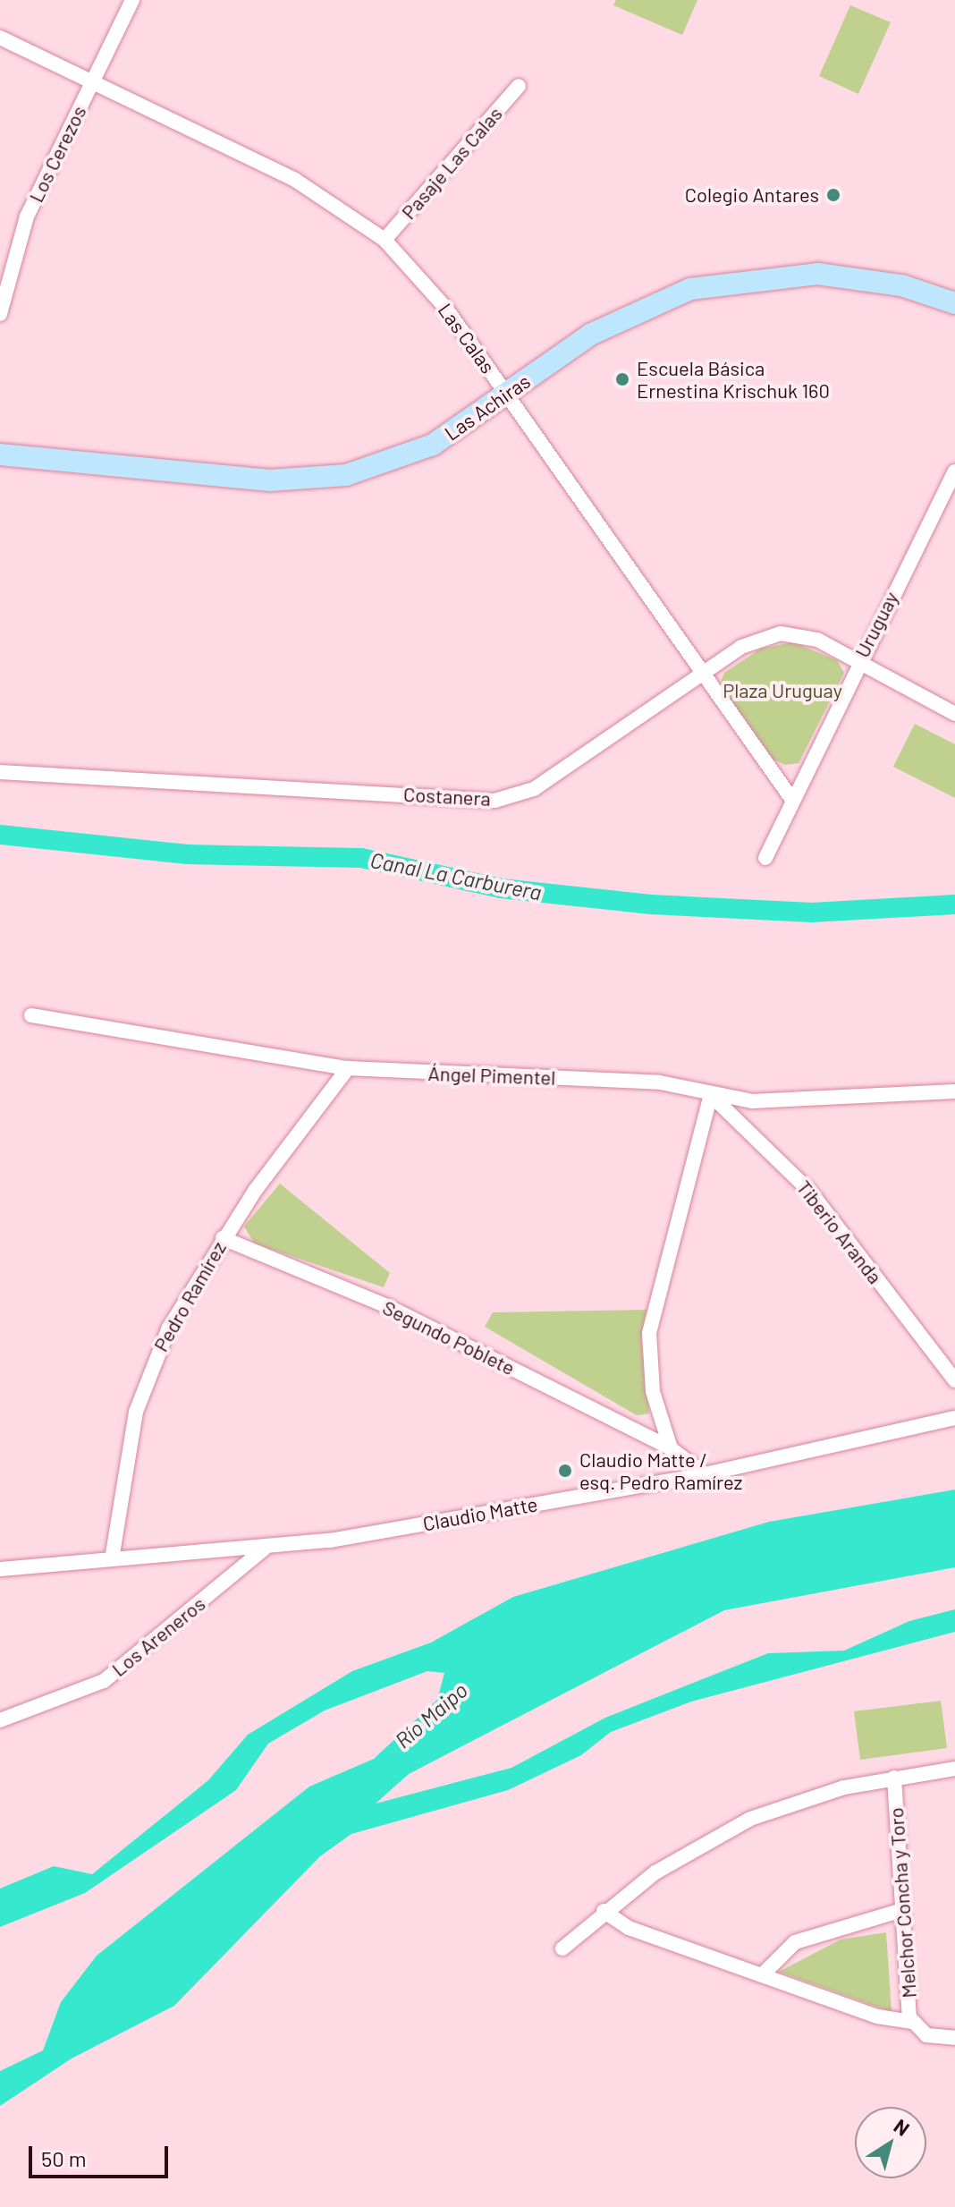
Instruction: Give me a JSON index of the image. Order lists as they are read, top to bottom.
{
  "streets": {
    "street": [
      "Los Cerezos",
      "Pasaje Las Calas",
      "Las Calas",
      "Las Achiras",
      "Uruguay",
      "Costanera",
      "Ángel Pimentel",
      "Tiberio Aranda",
      "Pedro Ramírez",
      "Segundo Poblete",
      "Claudio Matte",
      "Los Areneros",
      "Melchor Concha y Toro"
    ]
  },
  "crossings": [
    ["Los Cerezos", "Las Calas"],
    ["Pasaje Las Calas", "Las Calas"],
    ["Las Calas", "Las Achiras"],
    ["Las Calas", "Uruguay"],
    ["Las Calas", "Costanera"],
    ["Uruguay", "Costanera"],
    ["Ángel Pimentel", "Tiberio Aranda"],
    ["Ángel Pimentel", "Pedro Ramírez"],
    ["Pedro Ramírez", "Segundo Poblete"],
    ["Pedro Ramírez", "Claudio Matte"],
    ["Segundo Poblete", "Claudio Matte"],
    ["Claudio Matte", "Los Areneros"]
  ],
  "water": ["Canal La Carburera", "Río Maipo"],
  "parks": ["Plaza Uruguay"],
  "places": ["Colegio Antares", "Escuela Básica Ernestina Krischuk 160", "Claudio Matte / esq. Pedro Ramírez"],
  "scale_bar": "50 m",
  "north": "top right"
}
